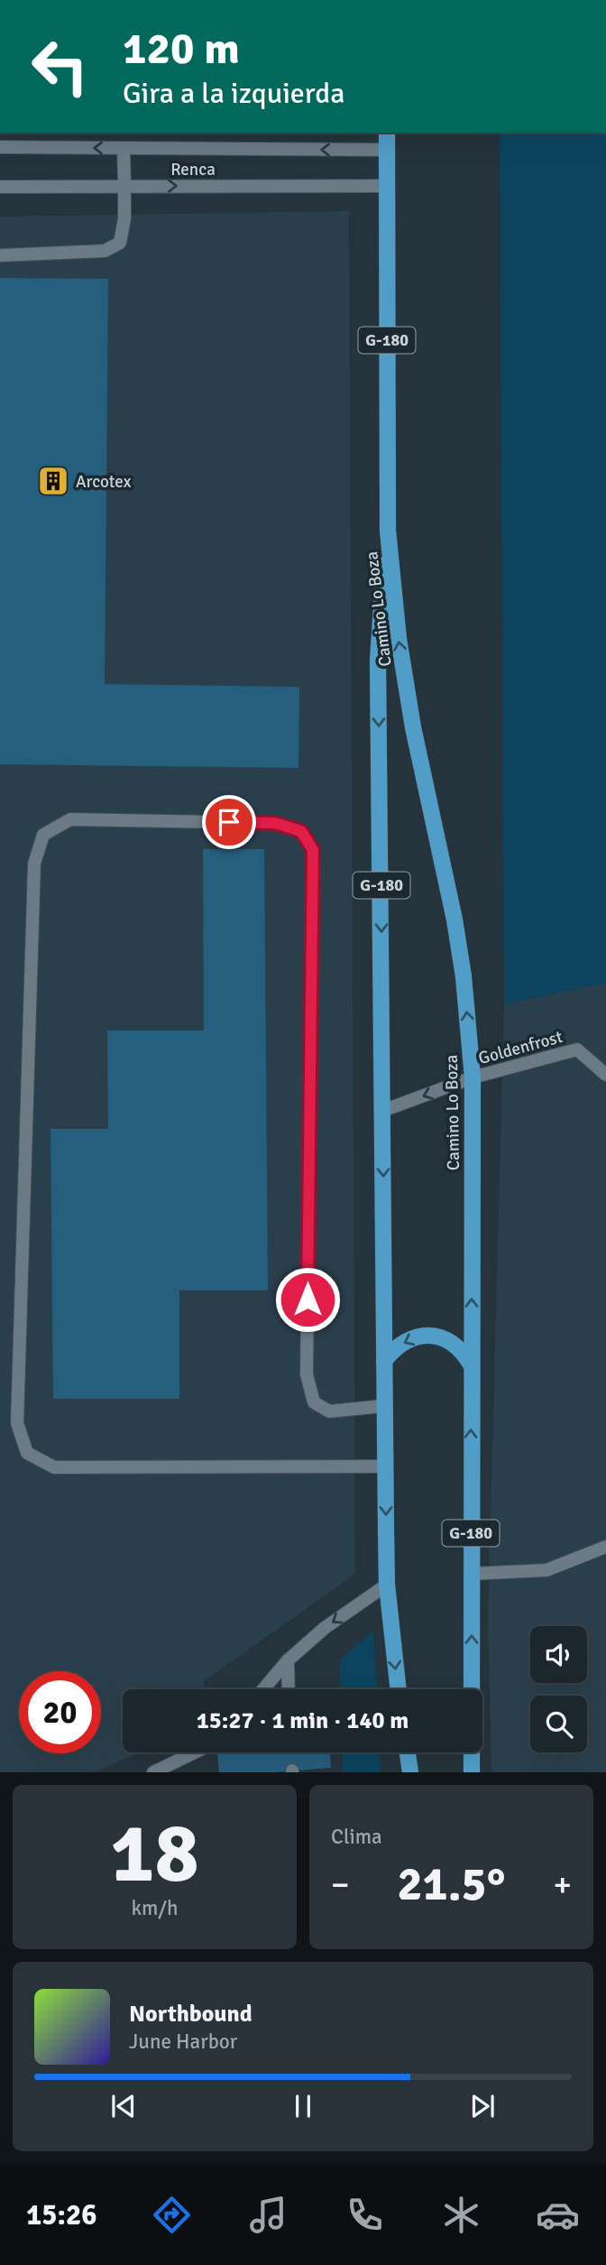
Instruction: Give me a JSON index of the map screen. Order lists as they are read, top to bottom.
{
  "streets": {
    "main road": ["G-180", "Camino Lo Boza"],
    "street": ["Renca", "Goldenfrost"]
  },
  "crossings": [
    ["Renca", "Camino Lo Boza"],
    ["Camino Lo Boza", "Goldenfrost"]
  ],
  "places": {
    "building": ["Arcotex"]
  },
  "page": {
    "turn": ["120 m", "Gira a la izquierda"],
    "limit": "20",
    "trip": "15:27 · 1 min · 140 m",
    "tile": [
      ["18", "km/h"],
      "Clima"
    ],
    "heat": ["−", "21.5°", "+"],
    "song": ["Northbound", "June Harbor"],
    "tabs": "15:26"
  }
}
